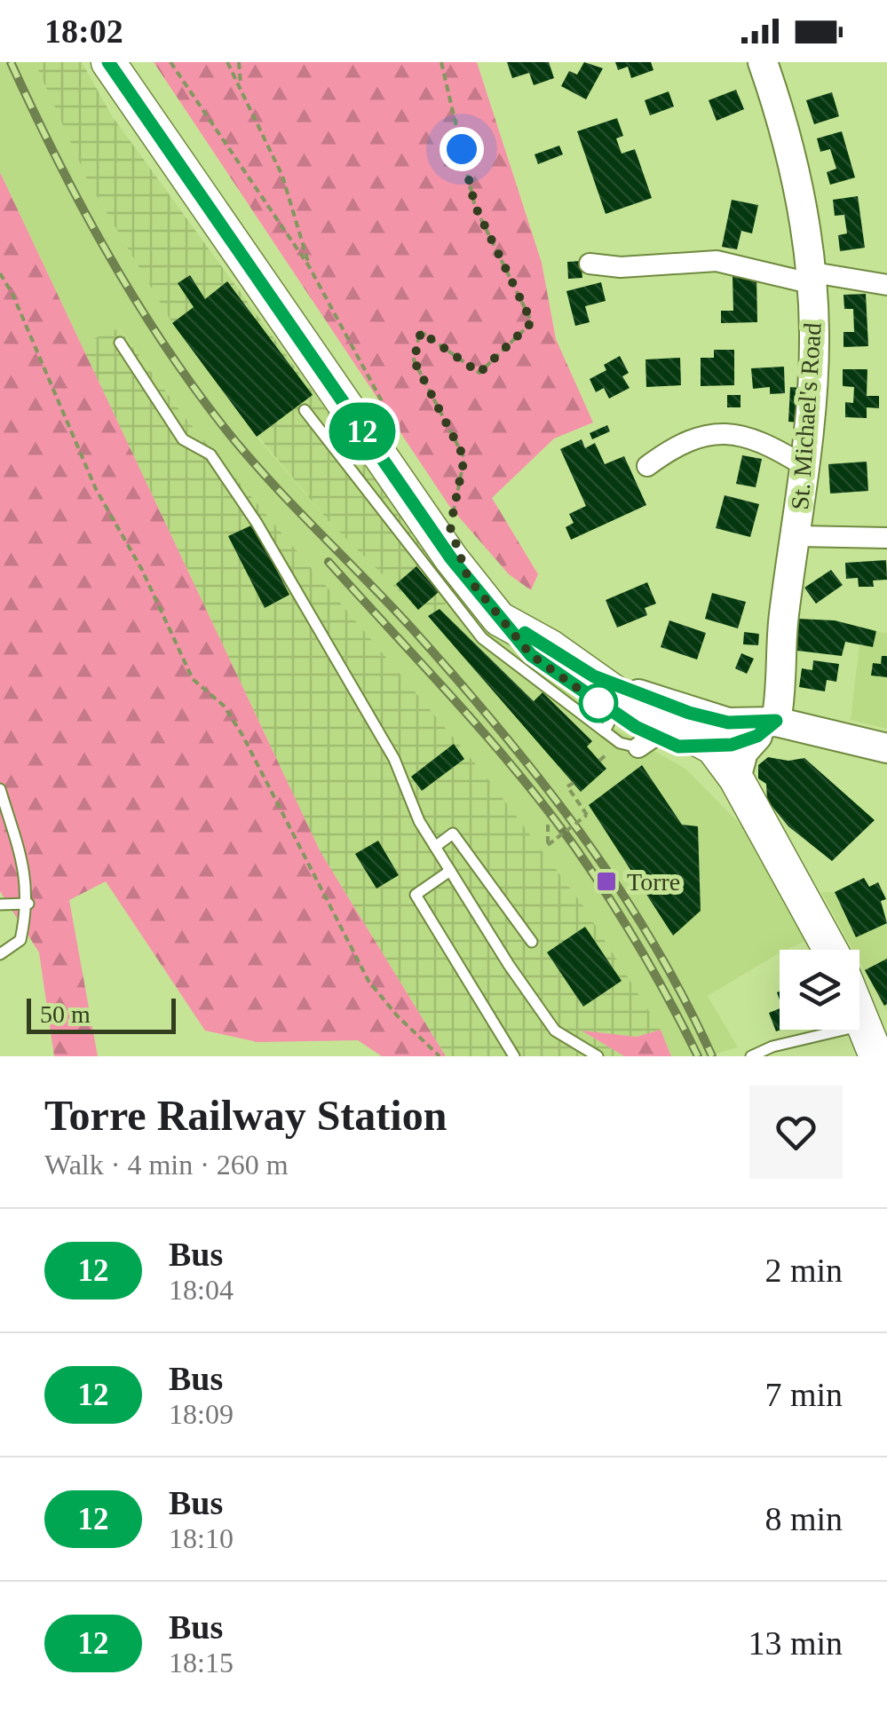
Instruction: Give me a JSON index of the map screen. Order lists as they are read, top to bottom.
{
  "streets": {
    "street": ["St. Michael's Road"]
  },
  "places": {
    "transit": ["Torre"]
  },
  "lines": ["bus line 12"],
  "scale_bar": "50 m",
  "page": {
    "status": "18:02",
    "on_map": "12",
    "scale": "50 m",
    "heading": ["Torre Railway Station", "Walk · 4 min · 260 m"],
    "list": [
      {
        "mark": "12",
        "name": "Bus",
        "note": "18:04",
        "value": "2 min"
      },
      {
        "mark": "12",
        "name": "Bus",
        "note": "18:09",
        "value": "7 min"
      },
      {
        "mark": "12",
        "name": "Bus",
        "note": "18:10",
        "value": "8 min"
      },
      {
        "mark": "12",
        "name": "Bus",
        "note": "18:15",
        "value": "13 min"
      }
    ]
  }
}
